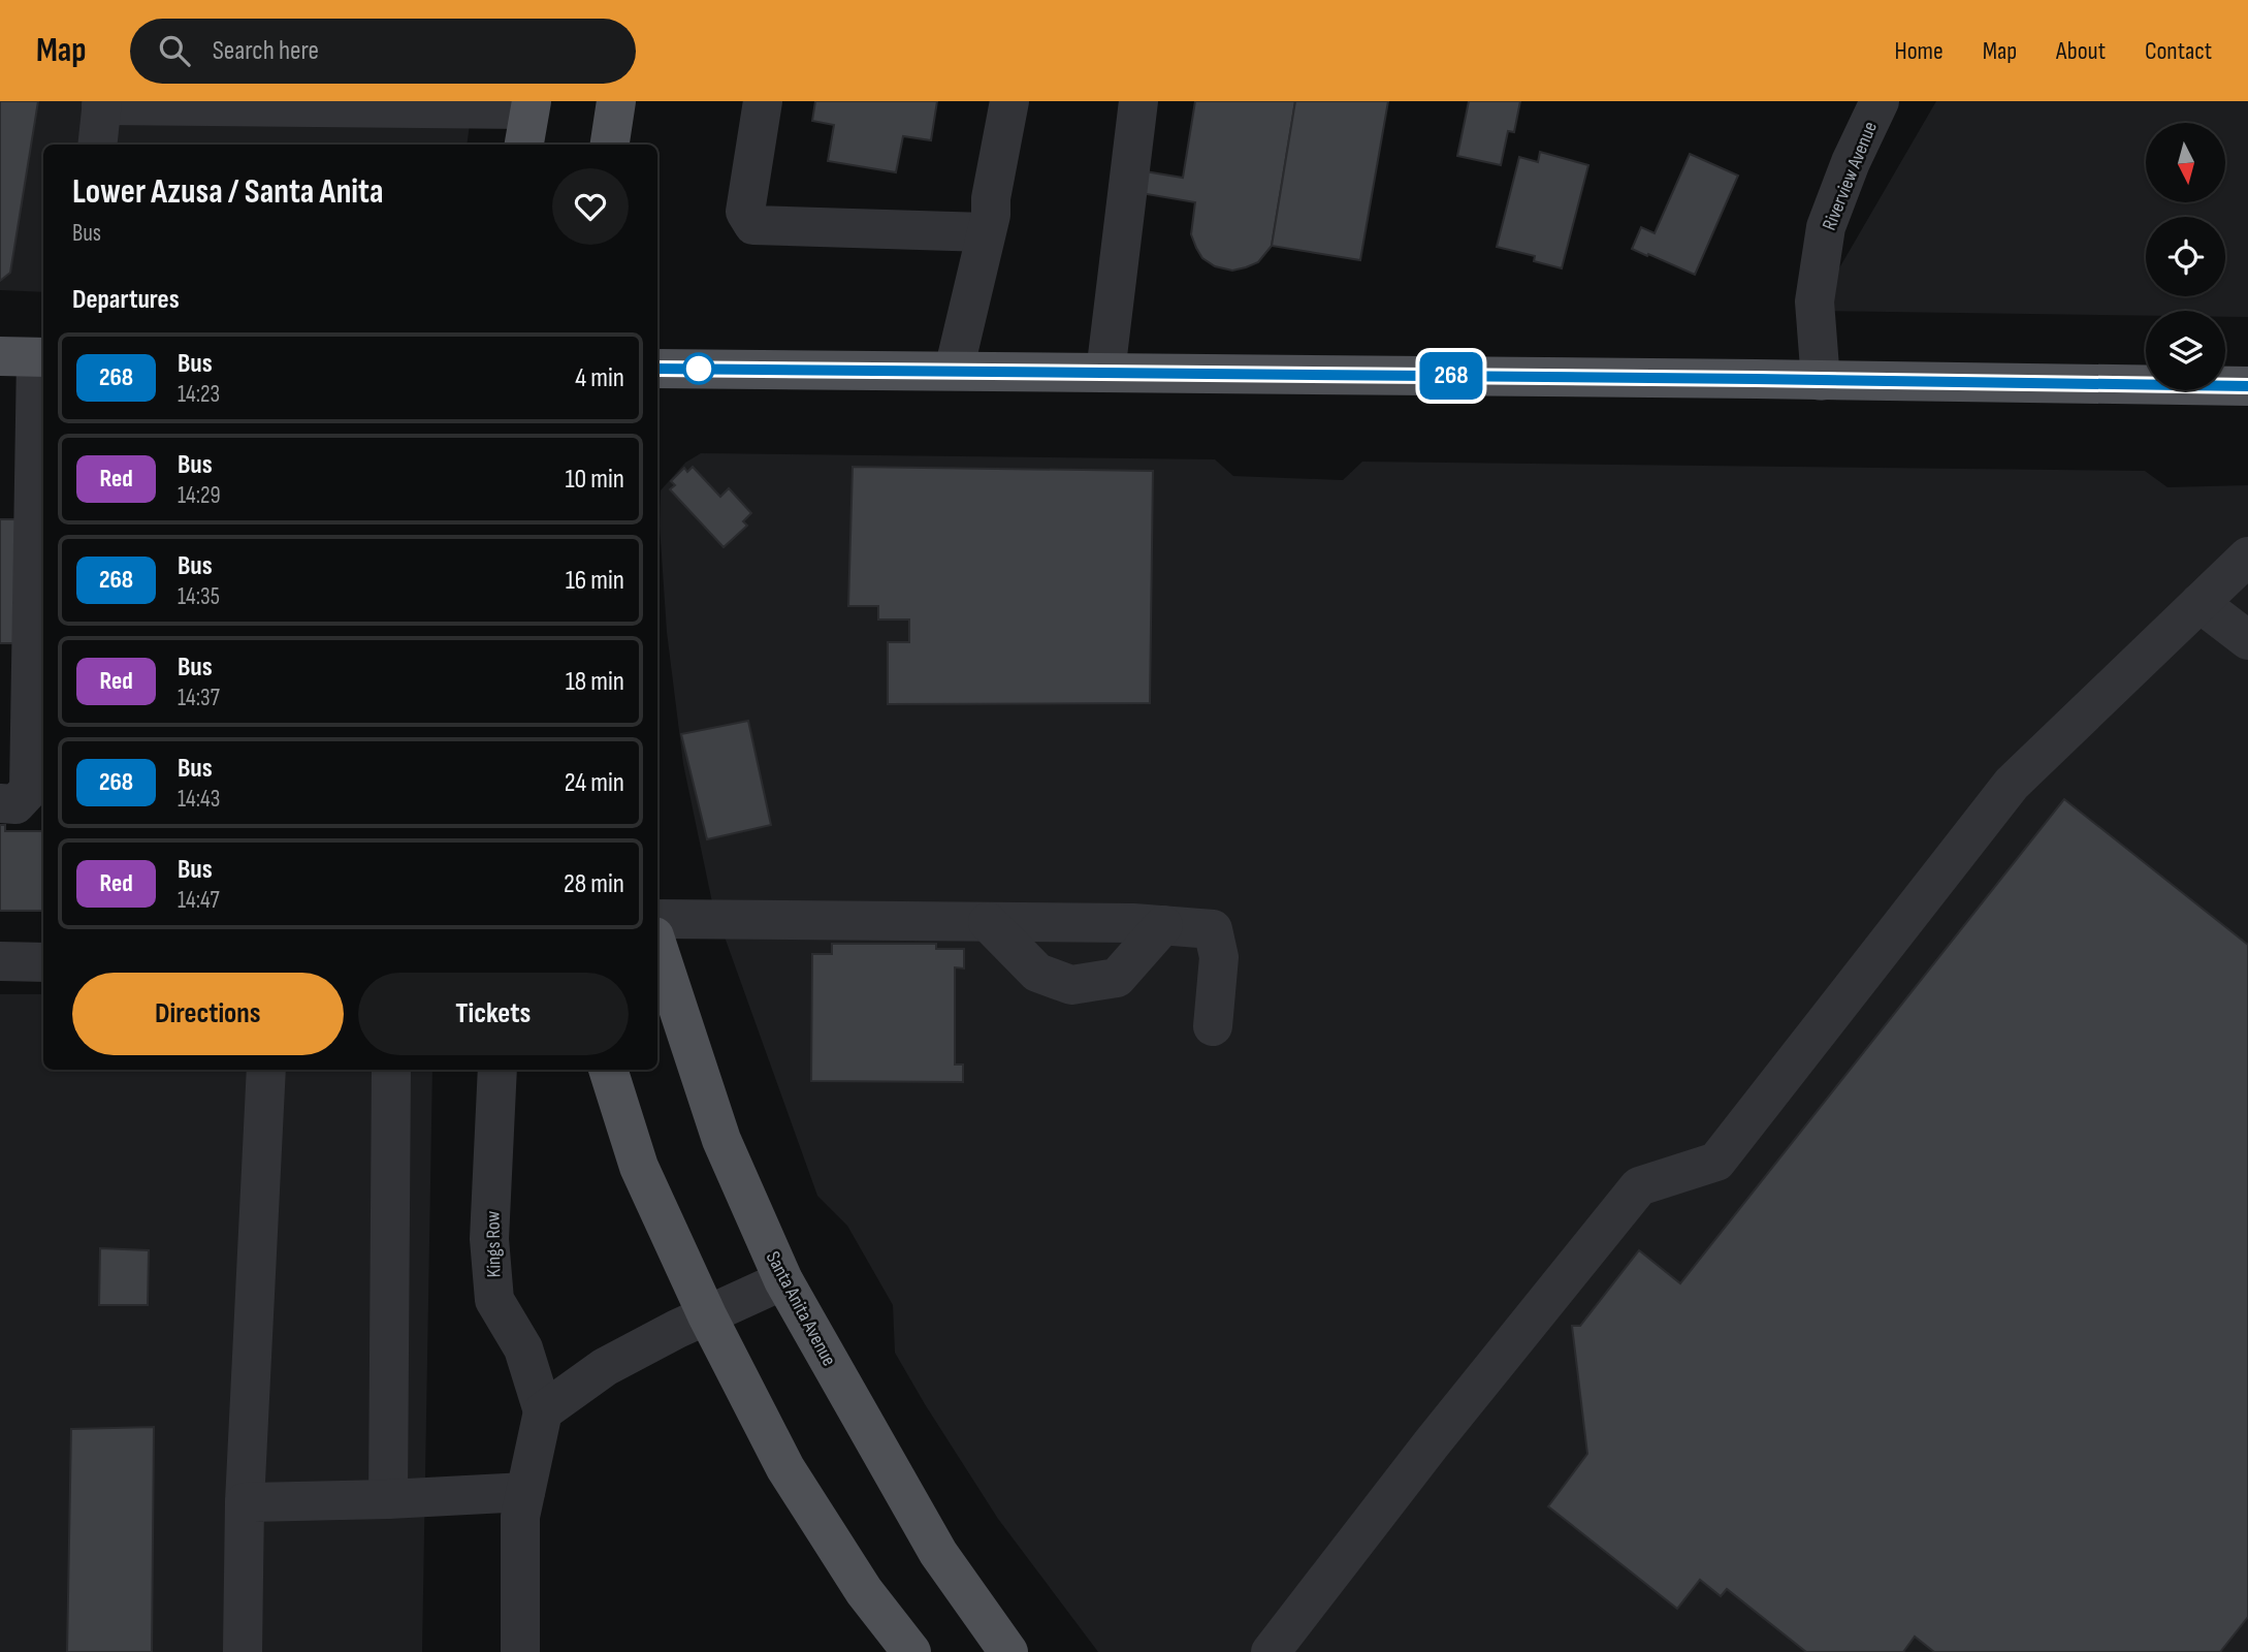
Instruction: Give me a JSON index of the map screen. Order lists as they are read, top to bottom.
{
  "streets": {
    "main road": ["Santa Anita Avenue"],
    "street": ["Riverview Avenue", "Kings Row"]
  },
  "lines": ["bus line 268"],
  "north": "bottom",
  "page": {
    "header": "Map",
    "search": "Search here",
    "nav": [
      "Home",
      "Map",
      "About",
      "Contact"
    ],
    "on_map": "268",
    "heading": [
      ["Lower Azusa / Santa Anita", "Bus"],
      "Departures"
    ],
    "list": [
      {
        "mark": "268",
        "name": "Bus",
        "note": "14:23",
        "value": "4 min"
      },
      {
        "mark": "Red",
        "name": "Bus",
        "note": "14:29",
        "value": "10 min"
      },
      {
        "mark": "268",
        "name": "Bus",
        "note": "14:35",
        "value": "16 min"
      },
      {
        "mark": "Red",
        "name": "Bus",
        "note": "14:37",
        "value": "18 min"
      },
      {
        "mark": "268",
        "name": "Bus",
        "note": "14:43",
        "value": "24 min"
      },
      {
        "mark": "Red",
        "name": "Bus",
        "note": "14:47",
        "value": "28 min"
      }
    ],
    "buttons": ["Directions", "Tickets"]
  }
}
